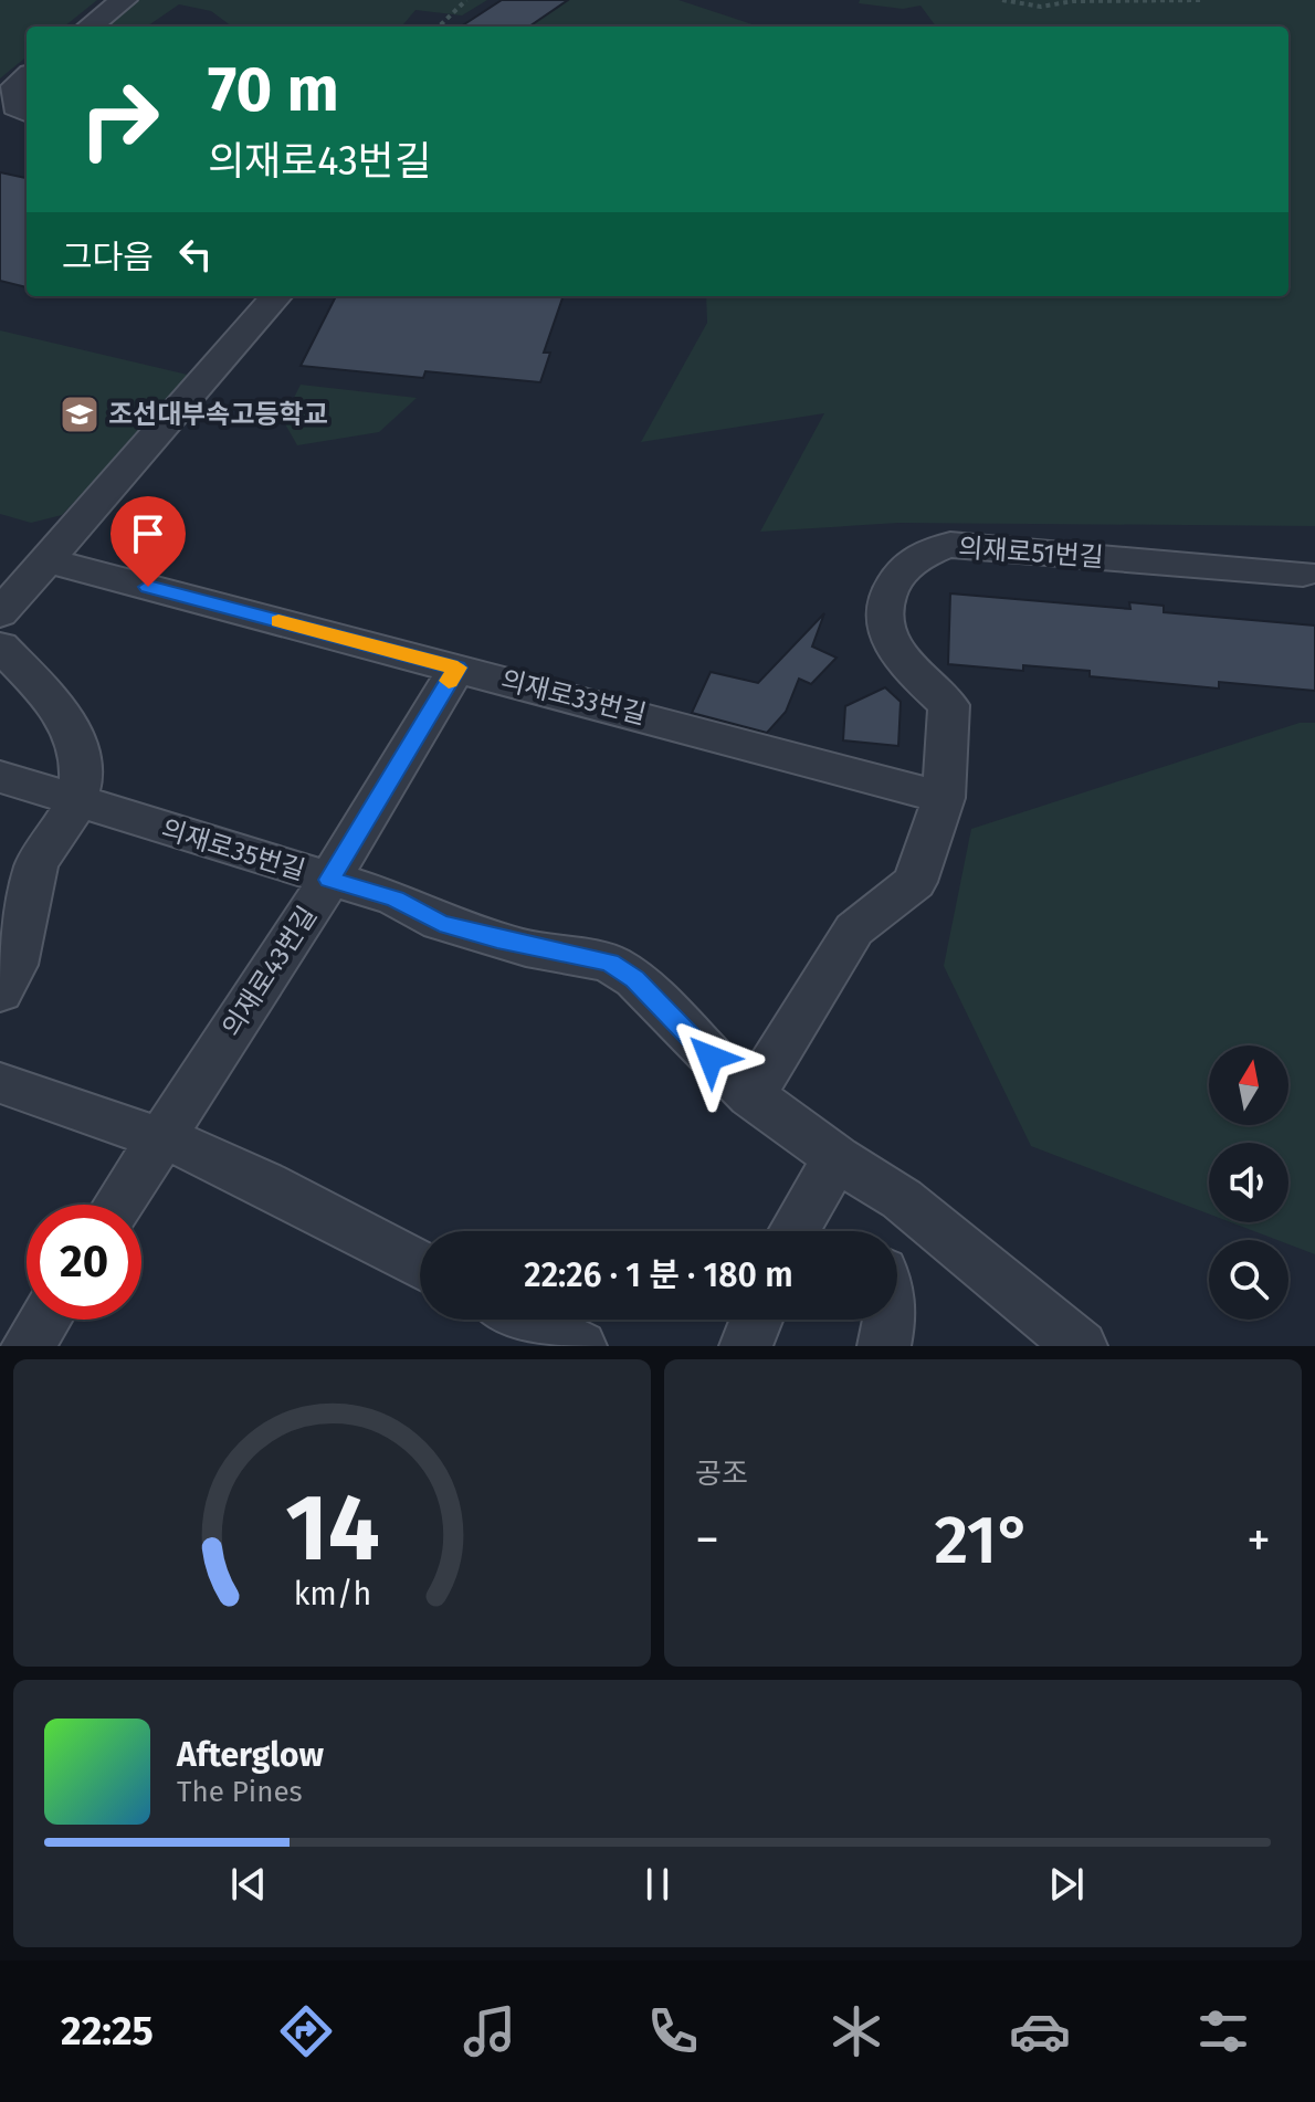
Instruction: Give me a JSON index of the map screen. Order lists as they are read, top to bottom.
{
  "streets": {
    "street": [
      "의재로51번길",
      "의재로33번길",
      "의재로35번길",
      "의재로43번길"
    ]
  },
  "crossings": [
    ["의재로51번길", "의재로33번길"],
    ["의재로51번길", "의재로35번길"],
    ["의재로33번길", "의재로43번길"],
    ["의재로35번길", "의재로43번길"]
  ],
  "places": {
    "school or university": ["조선대부속고등학교"]
  },
  "north": "top",
  "page": {
    "turn": ["70 m", "의재로43번길"],
    "then": "그다음",
    "limit": "20",
    "trip": "22:26 · 1 분 · 180 m",
    "tile": "공조",
    "heat": ["−", "21°", "+"],
    "song": ["Afterglow", "The Pines"],
    "tabs": "22:25",
    "gauge": ["14", "km/h"]
  }
}
